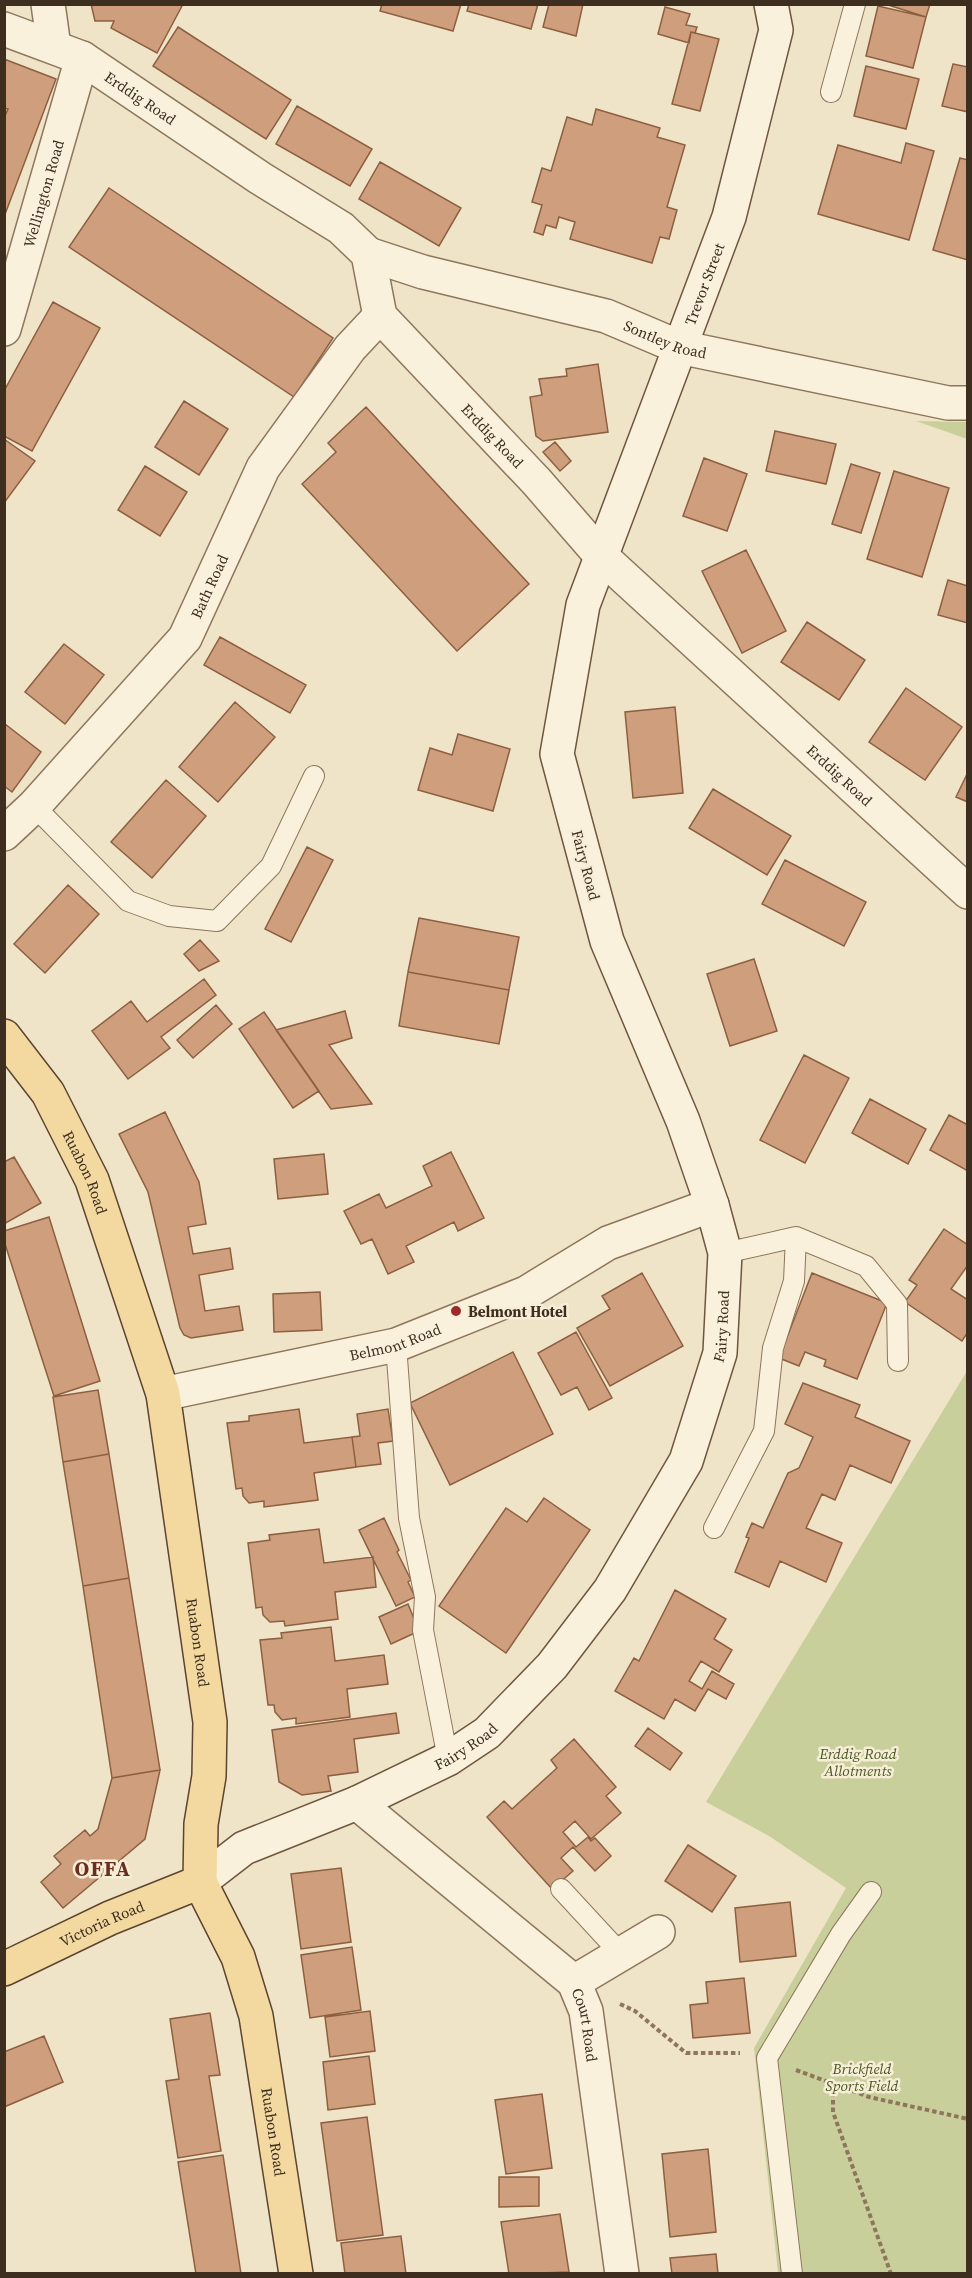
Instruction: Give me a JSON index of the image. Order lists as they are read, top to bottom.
{
  "streets": {
    "main road": ["Ruabon Road", "Victoria Road"],
    "street": [
      "Erddig Road",
      "Wellington Road",
      "Trevor Street",
      "Sontley Road",
      "Bath Road",
      "Fairy Road",
      "Belmont Road",
      "Court Road"
    ]
  },
  "crossings": [
    ["Erddig Road", "Wellington Road"],
    ["Erddig Road", "Trevor Street"],
    ["Erddig Road", "Sontley Road"],
    ["Erddig Road", "Bath Road"],
    ["Erddig Road", "Fairy Road"],
    ["Trevor Street", "Sontley Road"],
    ["Trevor Street", "Fairy Road"],
    ["Fairy Road", "Ruabon Road"],
    ["Fairy Road", "Belmont Road"],
    ["Fairy Road", "Victoria Road"],
    ["Fairy Road", "Court Road"],
    ["Ruabon Road", "Belmont Road"],
    ["Ruabon Road", "Victoria Road"]
  ],
  "districts": ["OFFA"],
  "parks": ["Erddig Road Allotments", "Brickfield Sports Field"],
  "places": ["Belmont Hotel"]
}
